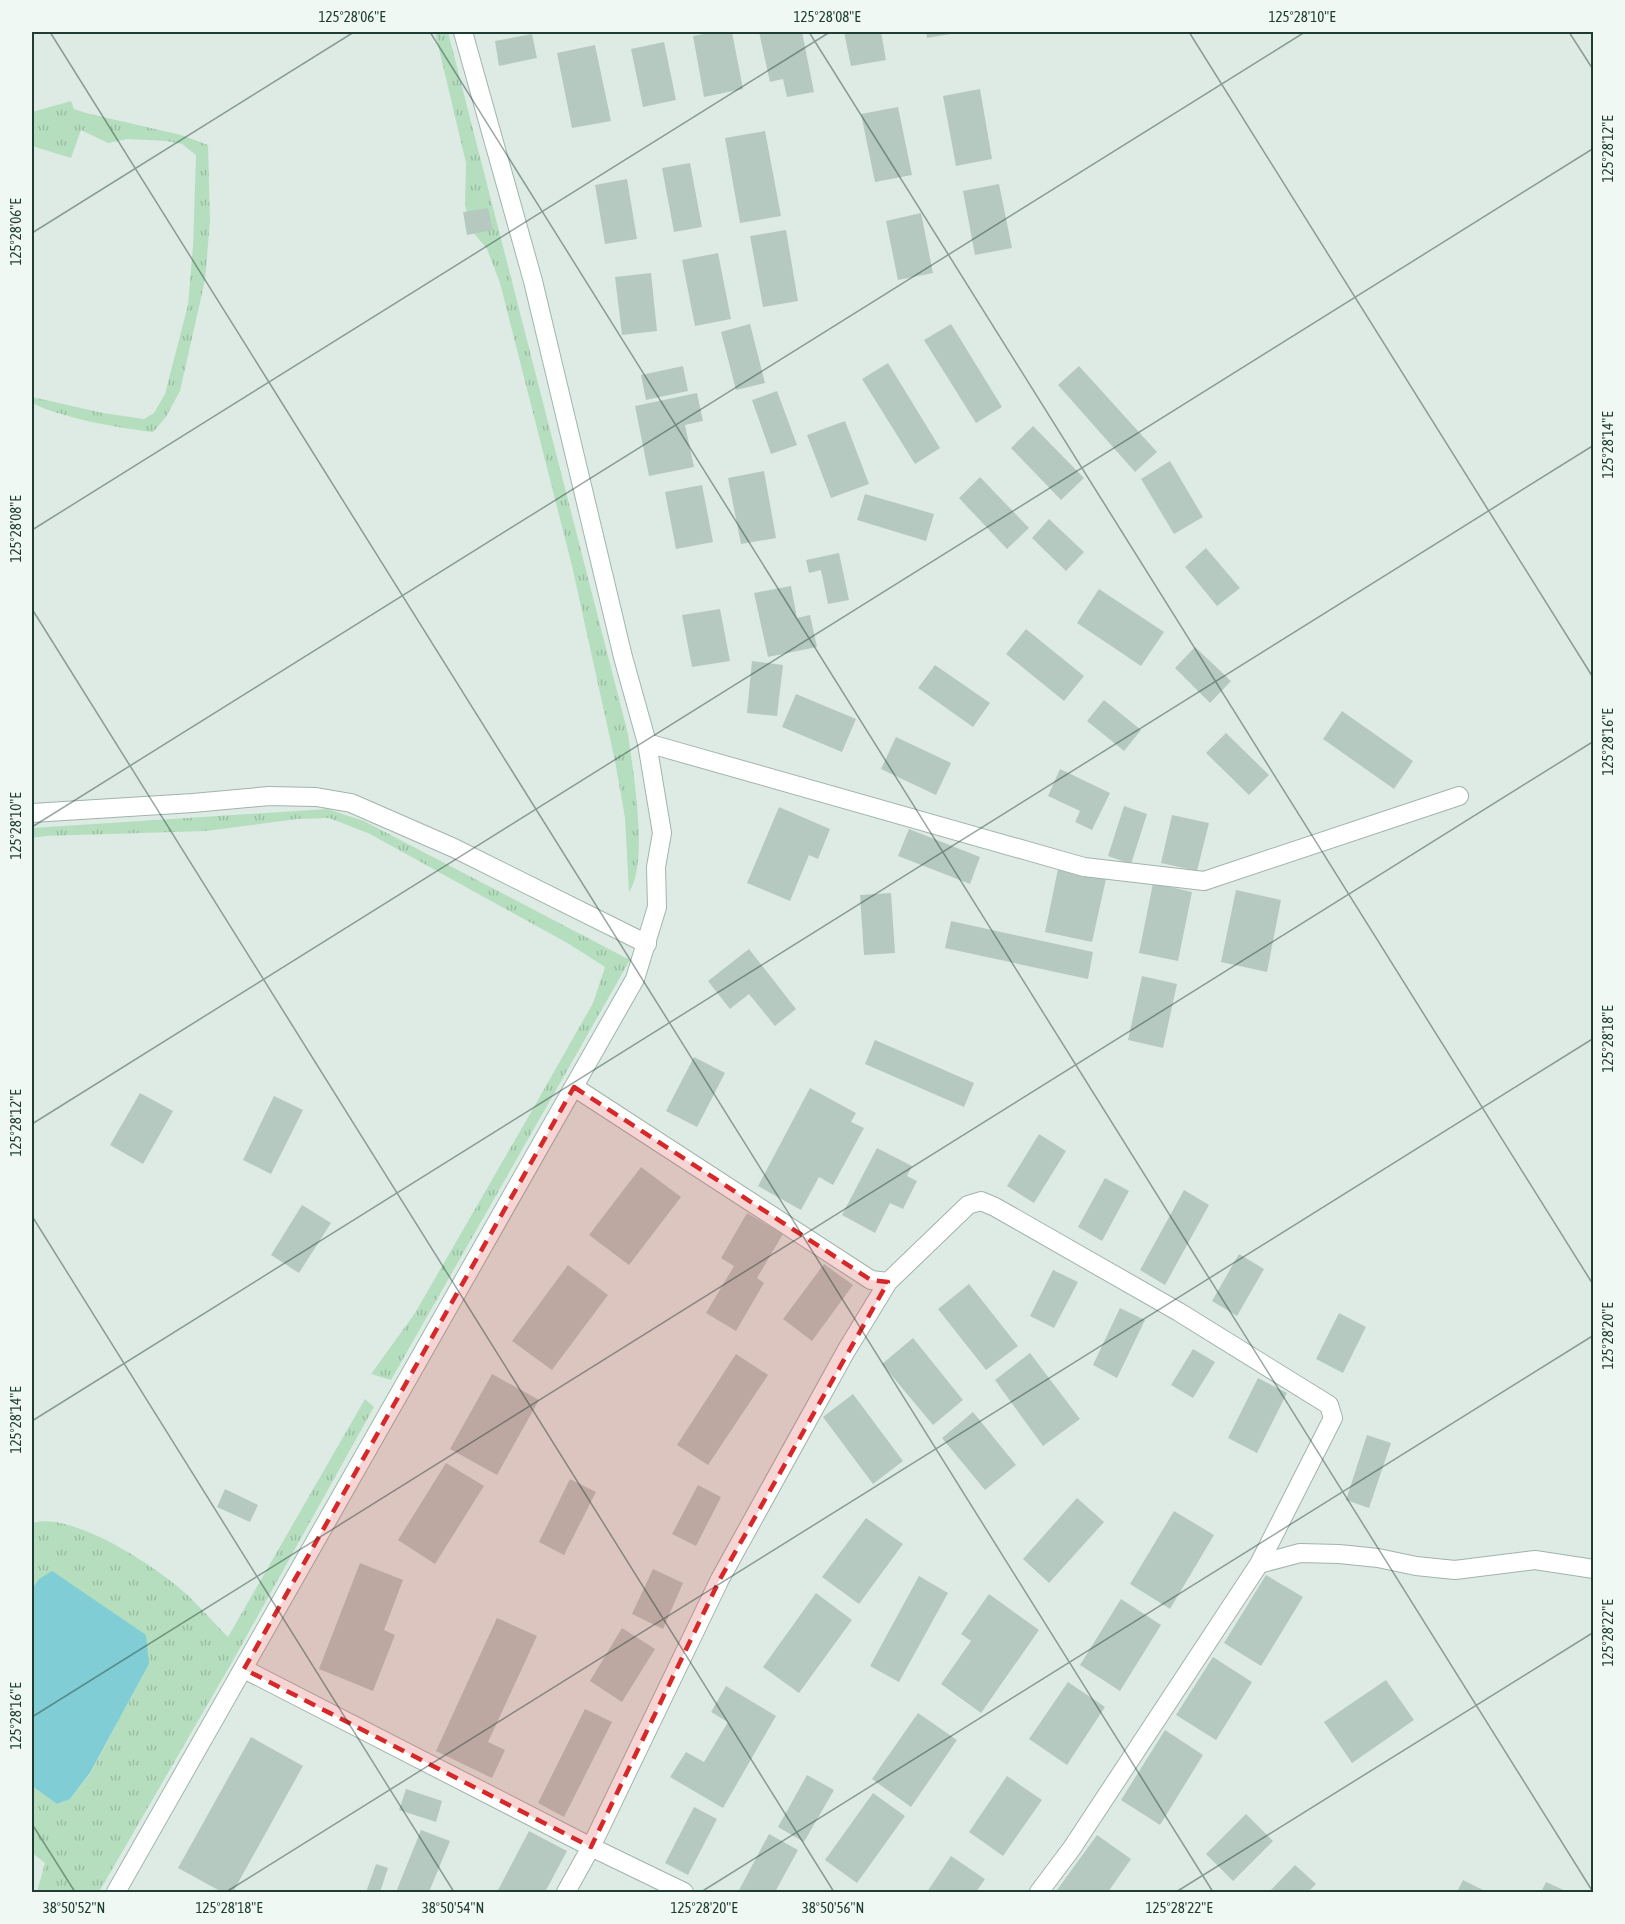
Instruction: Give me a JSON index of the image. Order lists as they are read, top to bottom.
{
  "coordinates": [
    "125°28'06\"E",
    "125°28'08\"E",
    "125°28'10\"E",
    "125°28'12\"E",
    "125°28'14\"E",
    "125°28'16\"E",
    "125°28'18\"E",
    "125°28'20\"E",
    "125°28'22\"E",
    "38°50'52\"N",
    "38°50'54\"N",
    "38°50'56\"N"
  ]
}
